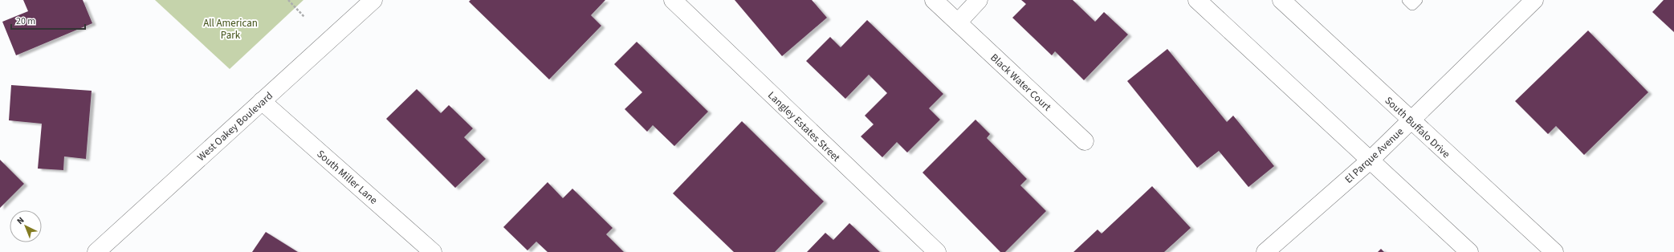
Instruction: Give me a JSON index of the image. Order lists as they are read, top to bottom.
{
  "streets": {
    "street": [
      "Black Water Court",
      "West Oakey Boulevard",
      "Langley Estates Street",
      "South Buffalo Drive",
      "El Parque Avenue",
      "South Miller Lane"
    ]
  },
  "crossings": [
    ["West Oakey Boulevard", "South Miller Lane"],
    ["South Buffalo Drive", "El Parque Avenue"]
  ],
  "parks": ["All American Park"],
  "scale_bar": "20 m",
  "north": "top left"
}
